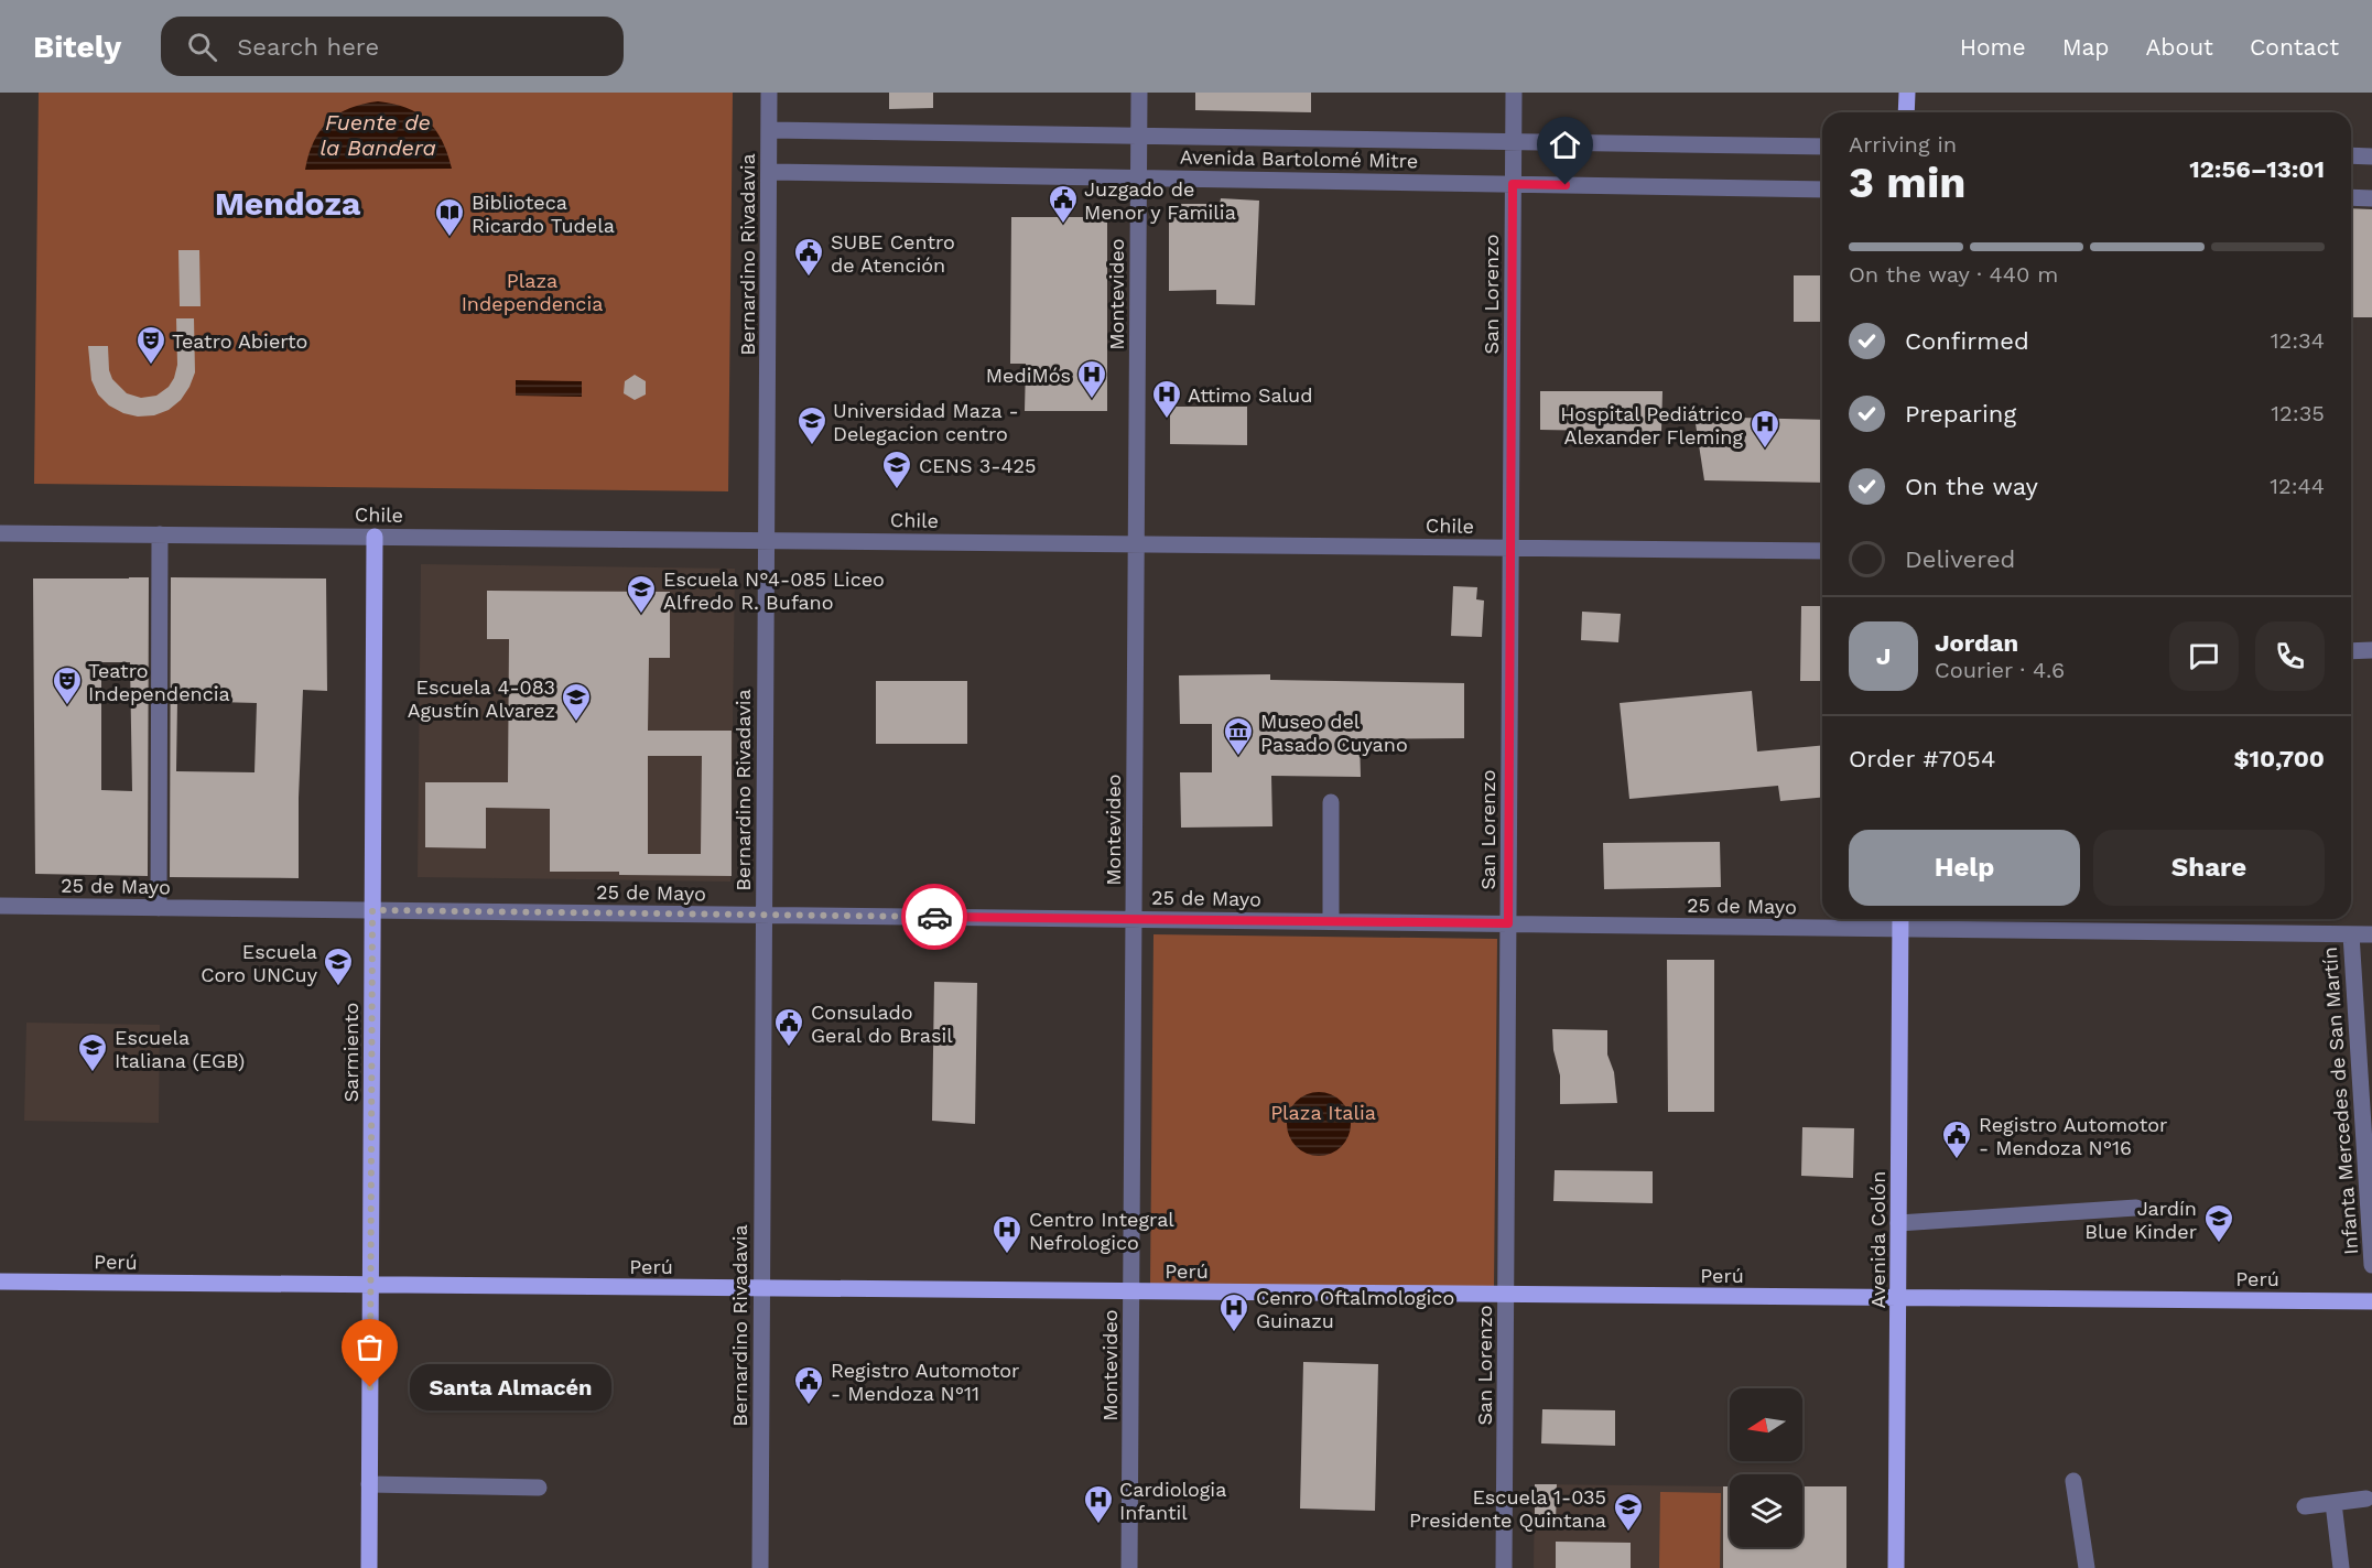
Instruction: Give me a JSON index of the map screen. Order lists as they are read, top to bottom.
{
  "streets": {
    "main road": ["Sarmiento", "Avenida Colón", "Perú"],
    "street": [
      "Avenida Bartolomé Mitre",
      "Bernardino Rivadavia",
      "Montevideo",
      "San Lorenzo",
      "Chile",
      "25 de Mayo",
      "Infanta Mercedes de San Martín"
    ]
  },
  "crossings": [
    ["Avenida Bartolomé Mitre", "Bernardino Rivadavia"],
    ["Avenida Bartolomé Mitre", "Montevideo"],
    ["Avenida Bartolomé Mitre", "San Lorenzo"],
    ["Bernardino Rivadavia", "Chile"],
    ["Bernardino Rivadavia", "25 de Mayo"],
    ["Bernardino Rivadavia", "Perú"],
    ["Montevideo", "Chile"],
    ["Montevideo", "25 de Mayo"],
    ["Montevideo", "Perú"],
    ["San Lorenzo", "Chile"],
    ["San Lorenzo", "25 de Mayo"],
    ["San Lorenzo", "Perú"],
    ["Chile", "Sarmiento"],
    ["25 de Mayo", "Sarmiento"],
    ["25 de Mayo", "Infanta Mercedes de San Martín"],
    ["25 de Mayo", "Avenida Colón"],
    ["Sarmiento", "Perú"],
    ["Avenida Colón", "Perú"]
  ],
  "districts": ["Mendoza"],
  "water": ["Fuente de la Bandera"],
  "parks": ["Plaza Independencia", "Plaza Italia"],
  "places": {
    "public building": [
      "Juzgado de Menor y Familia",
      "SUBE Centro de Atención",
      "Consulado Geral do Brasil",
      "Registro Automotor - Mendoza N°16",
      "Registro Automotor - Mendoza N°11"
    ],
    "library": ["Biblioteca Ricardo Tudela"],
    "theatre": ["Teatro Abierto", "Teatro Independencia"],
    "hospital": [
      "MediMós",
      "Attimo Salud",
      "Hospital Pediátrico Alexander Fleming",
      "Centro Integral Nefrologico",
      "Cenro Oftalmologico Guinazu",
      "Cardiologia Infantil"
    ],
    "school or university": [
      "Universidad Maza - Delegacion centro",
      "CENS 3-425",
      "Escuela N°4-085 Liceo Alfredo R. Bufano",
      "Escuela 4-083 Agustín Alvarez",
      "Escuela Coro UNCuy",
      "Escuela Italiana (EGB)",
      "Jardín Blue Kinder",
      "Escuela 1-035 Presidente Quintana"
    ],
    "museum": ["Museo del Pasado Cuyano"],
    "other": ["Santa Almacén"]
  },
  "north": "left",
  "page": {
    "header": "Bitely",
    "search": "Search here",
    "nav": [
      "Home",
      "Map",
      "About",
      "Contact"
    ],
    "heading": ["3 min", "Arriving in", "12:56–13:01"],
    "panel": [
      "Jordan",
      "Courier · 4.6",
      "Order #7054",
      "$10,700"
    ],
    "bar": "On the way · 440 m",
    "list": [
      ["Confirmed", "12:34"],
      ["Preparing", "12:35"],
      ["On the way", "12:44"],
      "Delivered"
    ],
    "round": "J",
    "buttons": ["Help", "Share"],
    "bubble": "Santa Almacén"
  }
}
